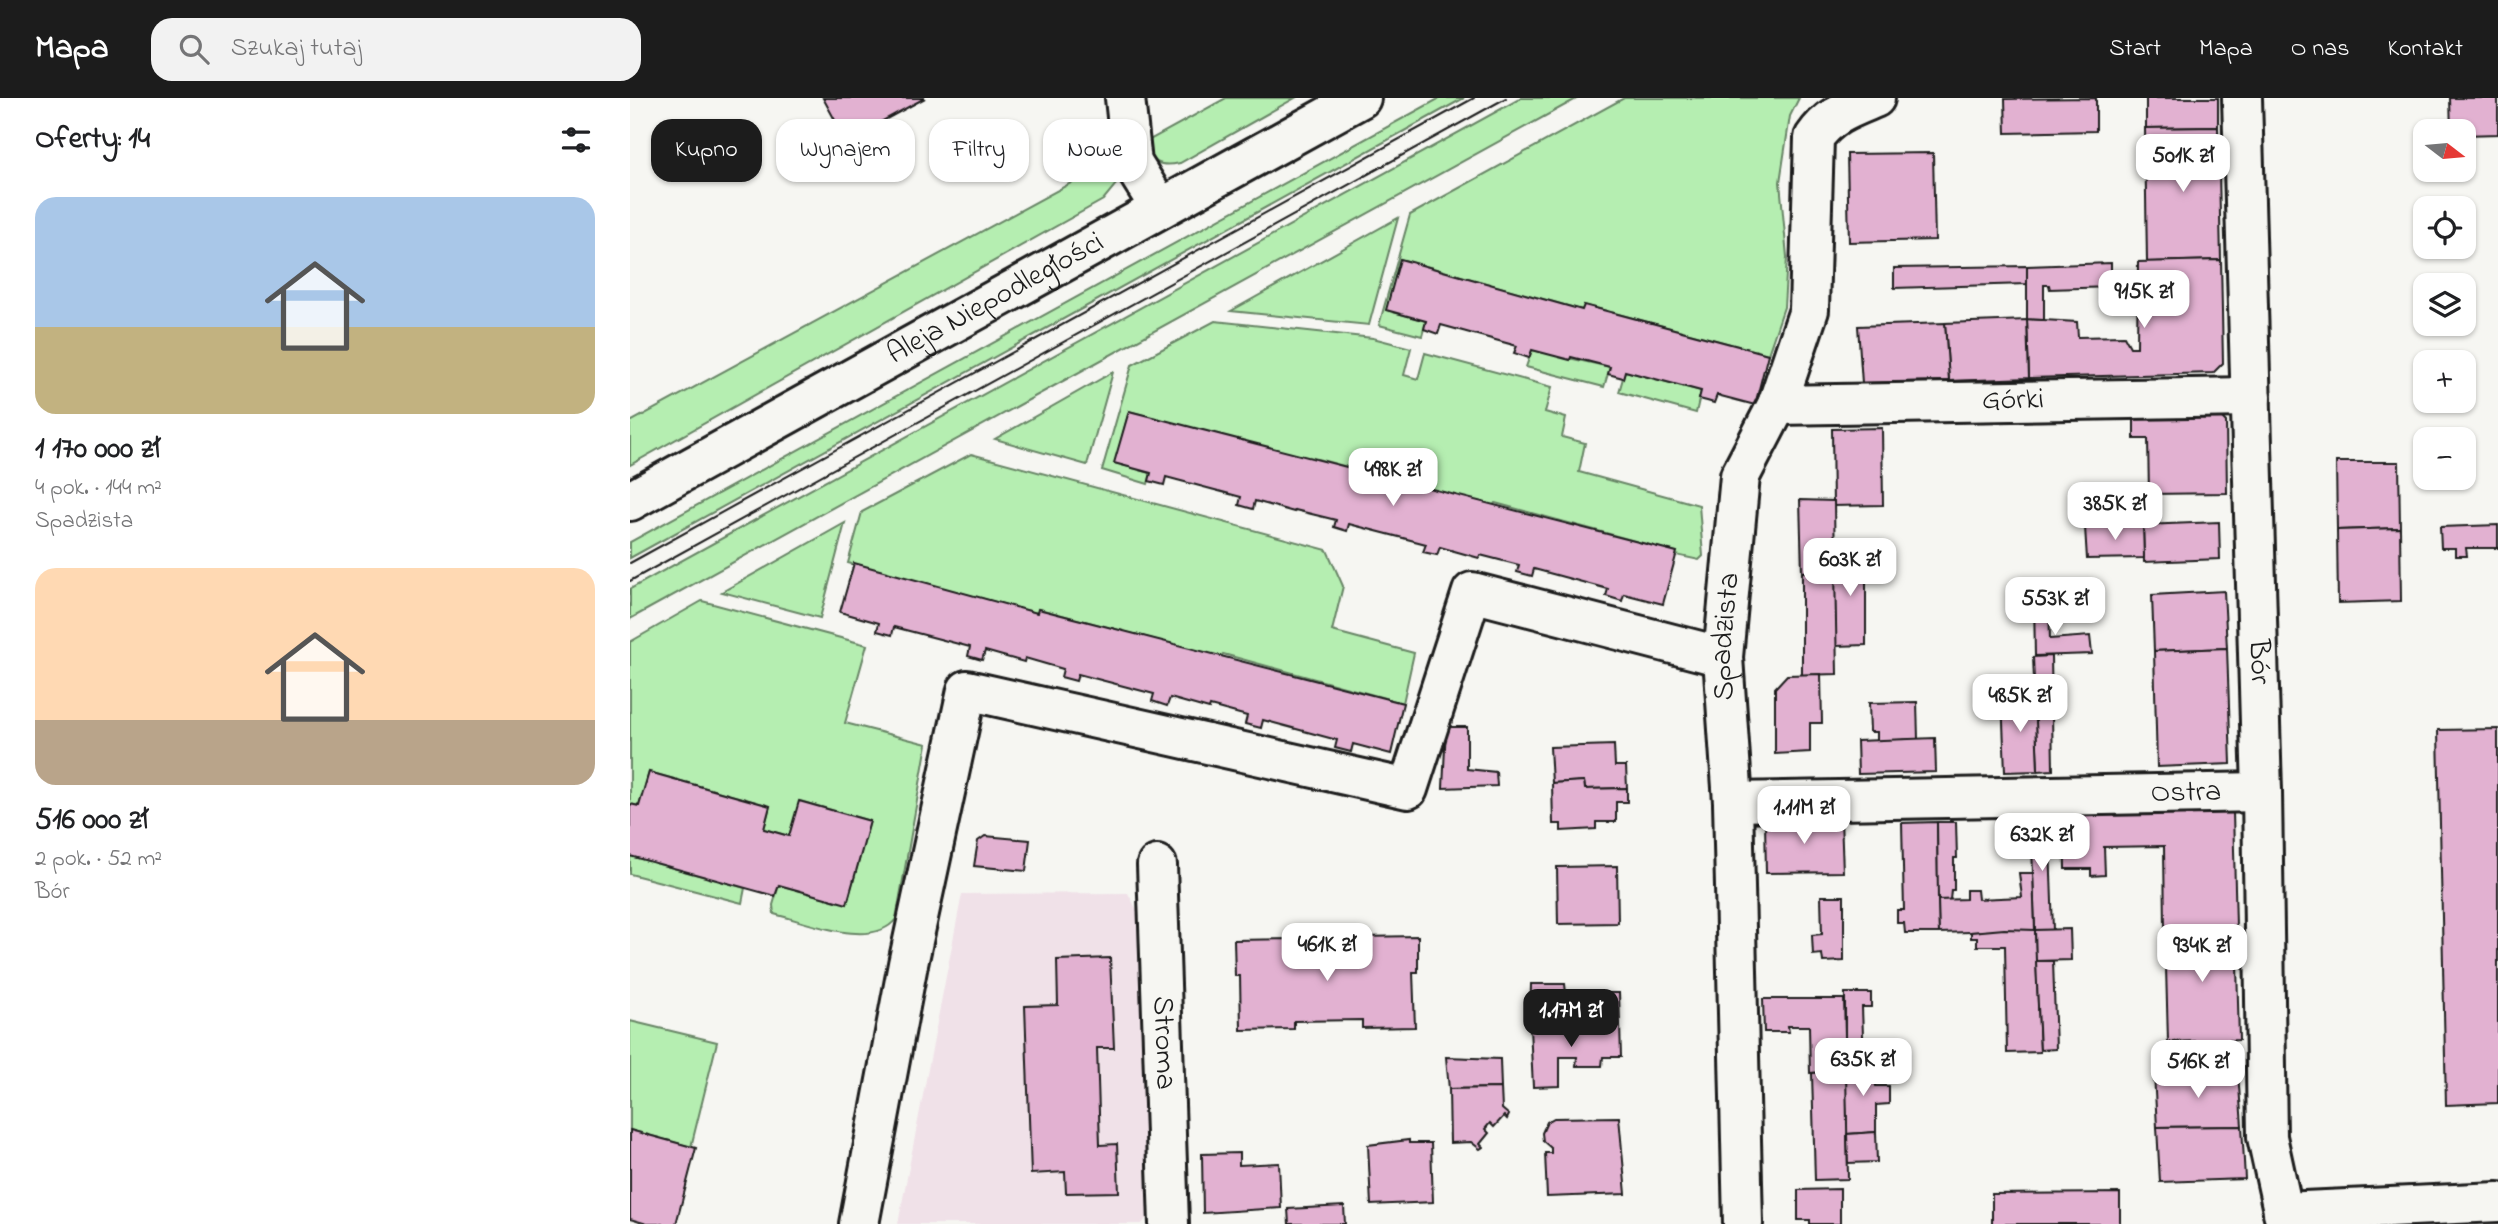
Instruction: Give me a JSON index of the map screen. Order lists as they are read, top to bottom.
{
  "streets": {
    "street": [
      "Aleja Niepodległości",
      "Górki",
      "Spadzista",
      "Bór",
      "Ostra",
      "Stroma"
    ]
  },
  "crossings": [
    ["Górki", "Spadzista"],
    ["Górki", "Bór"],
    ["Spadzista", "Ostra"],
    ["Bór", "Ostra"]
  ],
  "north": "right",
  "page": {
    "header": "Mapa",
    "search": "Szukaj tutaj",
    "nav": [
      "Start",
      "Mapa",
      "O nas",
      "Kontakt"
    ],
    "heading": "Oferty: 14",
    "map_buttons": ["+", "−"],
    "chip": [
      "Kupno",
      "Wynajem",
      "Filtry",
      "Nowe"
    ],
    "price": [
      "501K zł",
      "915K zł",
      "498K zł",
      "385K zł",
      "603K zł",
      "553K zł",
      "485K zł",
      "1.11M zł",
      "632K zł",
      "461K zł",
      "934K zł",
      "1.17M zł",
      "635K zł",
      "516K zł"
    ],
    "list": [
      {
        "name": "1 170 000 zł",
        "note": "4 pok. · 144 m² · Spadzista"
      },
      {
        "name": "516 000 zł",
        "note": "2 pok. · 52 m² · Bór"
      }
    ]
  }
}
